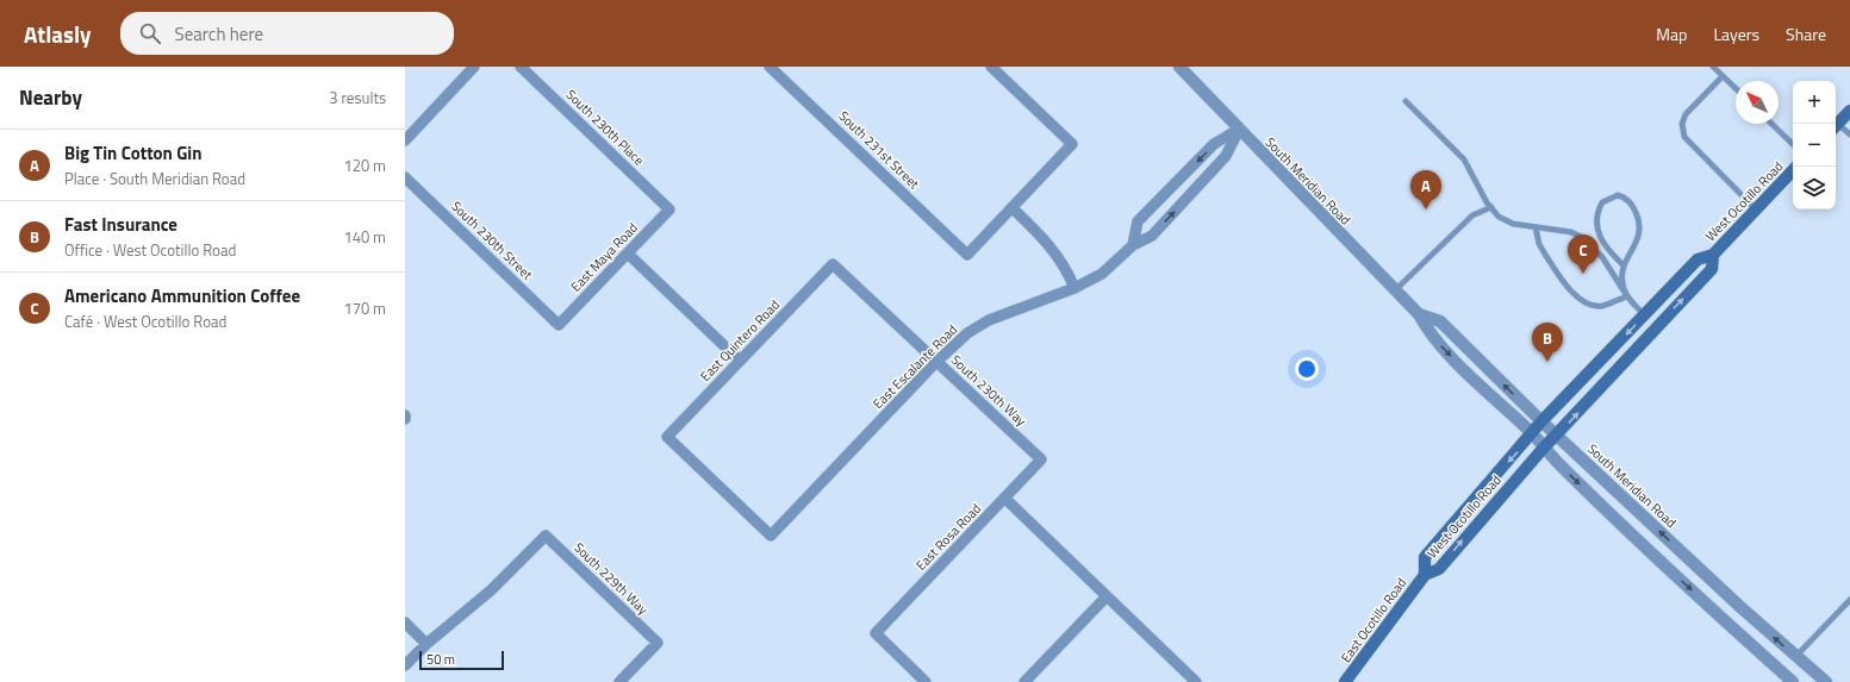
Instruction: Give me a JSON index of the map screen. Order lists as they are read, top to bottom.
{
  "streets": {
    "main road": ["West Ocotillo Road", "East Ocotillo Road"],
    "street": [
      "South 230th Place",
      "South 231st Street",
      "South Meridian Road",
      "South 230th Street",
      "East Maya Road",
      "East Quintero Road",
      "East Escalante Road",
      "South 230th Way",
      "East Rosa Road",
      "South 229th Way"
    ]
  },
  "crossings": [
    ["South 230th Place", "East Maya Road"],
    ["South Meridian Road", "West Ocotillo Road"],
    ["South Meridian Road", "East Escalante Road"],
    ["West Ocotillo Road", "East Ocotillo Road"],
    ["South 230th Street", "East Maya Road"],
    ["East Quintero Road", "East Escalante Road"],
    ["East Quintero Road", "South 230th Way"],
    ["East Escalante Road", "South 230th Way"],
    ["South 230th Way", "East Rosa Road"]
  ],
  "scale_bar": "50 m",
  "north": "top left",
  "page": {
    "header": "Atlasly",
    "search": "Search here",
    "nav": ["Map", "Layers", "Share"],
    "heading": ["Nearby", "3 results"],
    "map_buttons": ["+", "−"],
    "list": [
      {
        "mark": "A",
        "name": "Big Tin Cotton Gin",
        "note": "Place · South Meridian Road",
        "value": "120 m"
      },
      {
        "mark": "B",
        "name": "Fast Insurance",
        "note": "Office · West Ocotillo Road",
        "value": "140 m"
      },
      {
        "mark": "C",
        "name": "Americano Ammunition Coffee",
        "note": "Café · West Ocotillo Road",
        "value": "170 m"
      }
    ],
    "pins": ["A", "C", "B"],
    "scale": "50 m"
  }
}
